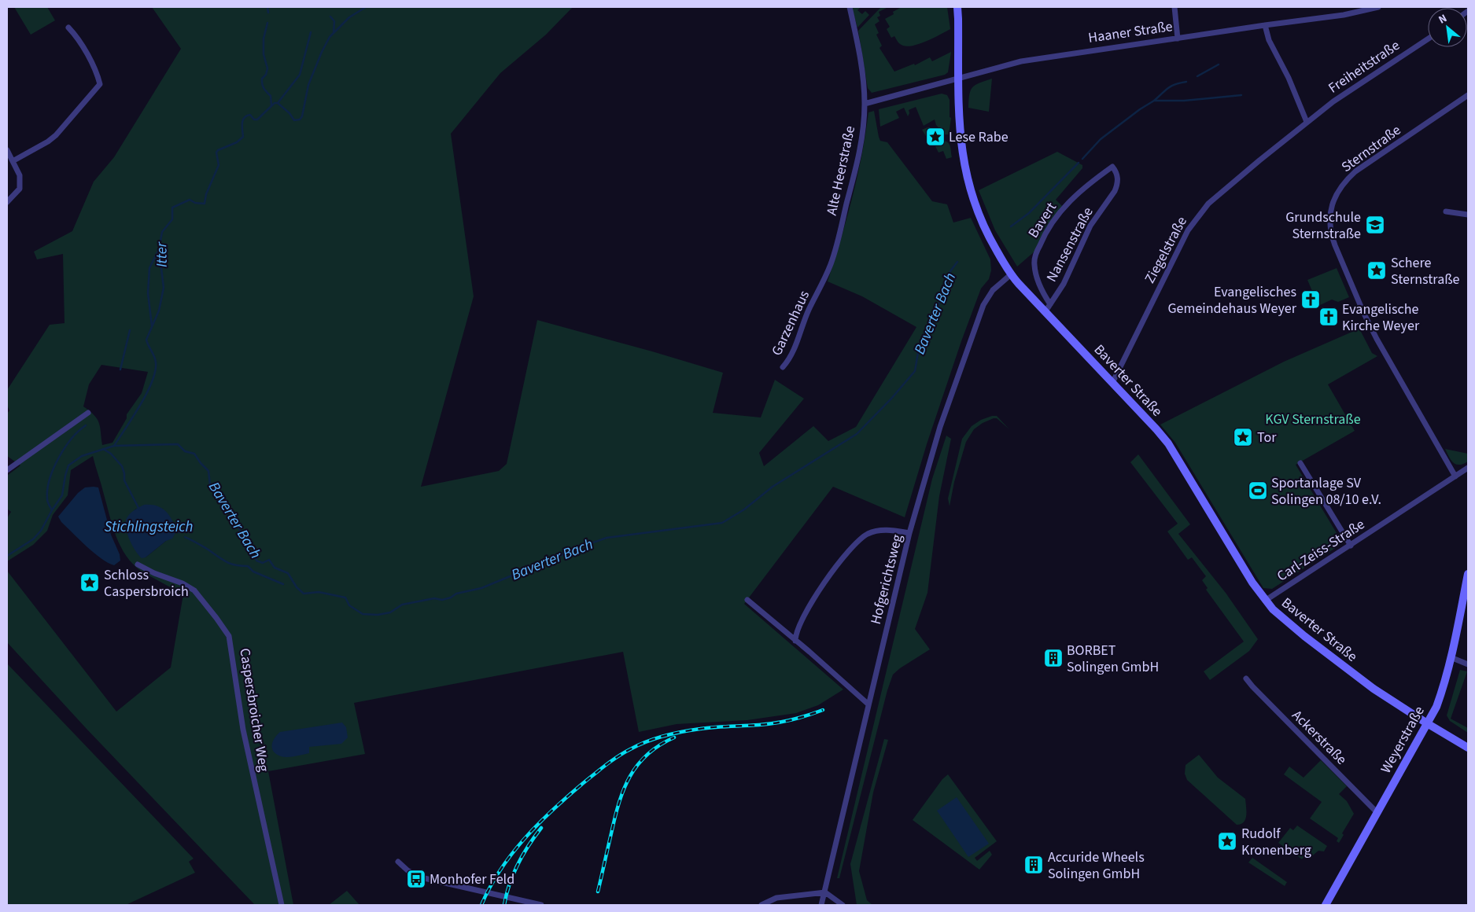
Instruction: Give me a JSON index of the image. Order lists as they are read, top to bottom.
{
  "streets": {
    "main road": ["Baverter Straße", "Weyerstraße"],
    "street": [
      "Haaner Straße",
      "Freiheitstraße",
      "Sternstraße",
      "Alte Heerstraße",
      "Bavert",
      "Nansenstraße",
      "Ziegelstraße",
      "Garzenhaus",
      "Carl-Zeiss-Straße",
      "Hofgerichtsweg",
      "Caspersbroicher Weg",
      "Ackerstraße"
    ]
  },
  "crossings": [
    ["Haaner Straße", "Baverter Straße"],
    ["Freiheitstraße", "Ziegelstraße"],
    ["Sternstraße", "Carl-Zeiss-Straße"],
    ["Alte Heerstraße", "Garzenhaus"],
    ["Bavert", "Nansenstraße"],
    ["Nansenstraße", "Baverter Straße"],
    ["Ziegelstraße", "Baverter Straße"],
    ["Baverter Straße", "Carl-Zeiss-Straße"],
    ["Baverter Straße", "Hofgerichtsweg"],
    ["Baverter Straße", "Weyerstraße"],
    ["Ackerstraße", "Weyerstraße"]
  ],
  "water": ["Itter", "Baverter Bach", "Stichlingsteich"],
  "parks": ["KGV Sternstraße"],
  "places": {
    "place": [
      "Lese Rabe",
      "Schere Sternstraße",
      "Tor",
      "Schloss Caspersbroich",
      "Rudolf Kronenberg"
    ],
    "school or university": ["Grundschule Sternstraße"],
    "church": ["Evangelisches Gemeindehaus Weyer", "Evangelische Kirche Weyer"],
    "sports": ["Sportanlage SV Solingen 08/10 e.V."],
    "building": ["BORBET Solingen GmbH", "Accuride Wheels Solingen GmbH"],
    "bus stop": ["Monhofer Feld"]
  },
  "north": "top left"
}
